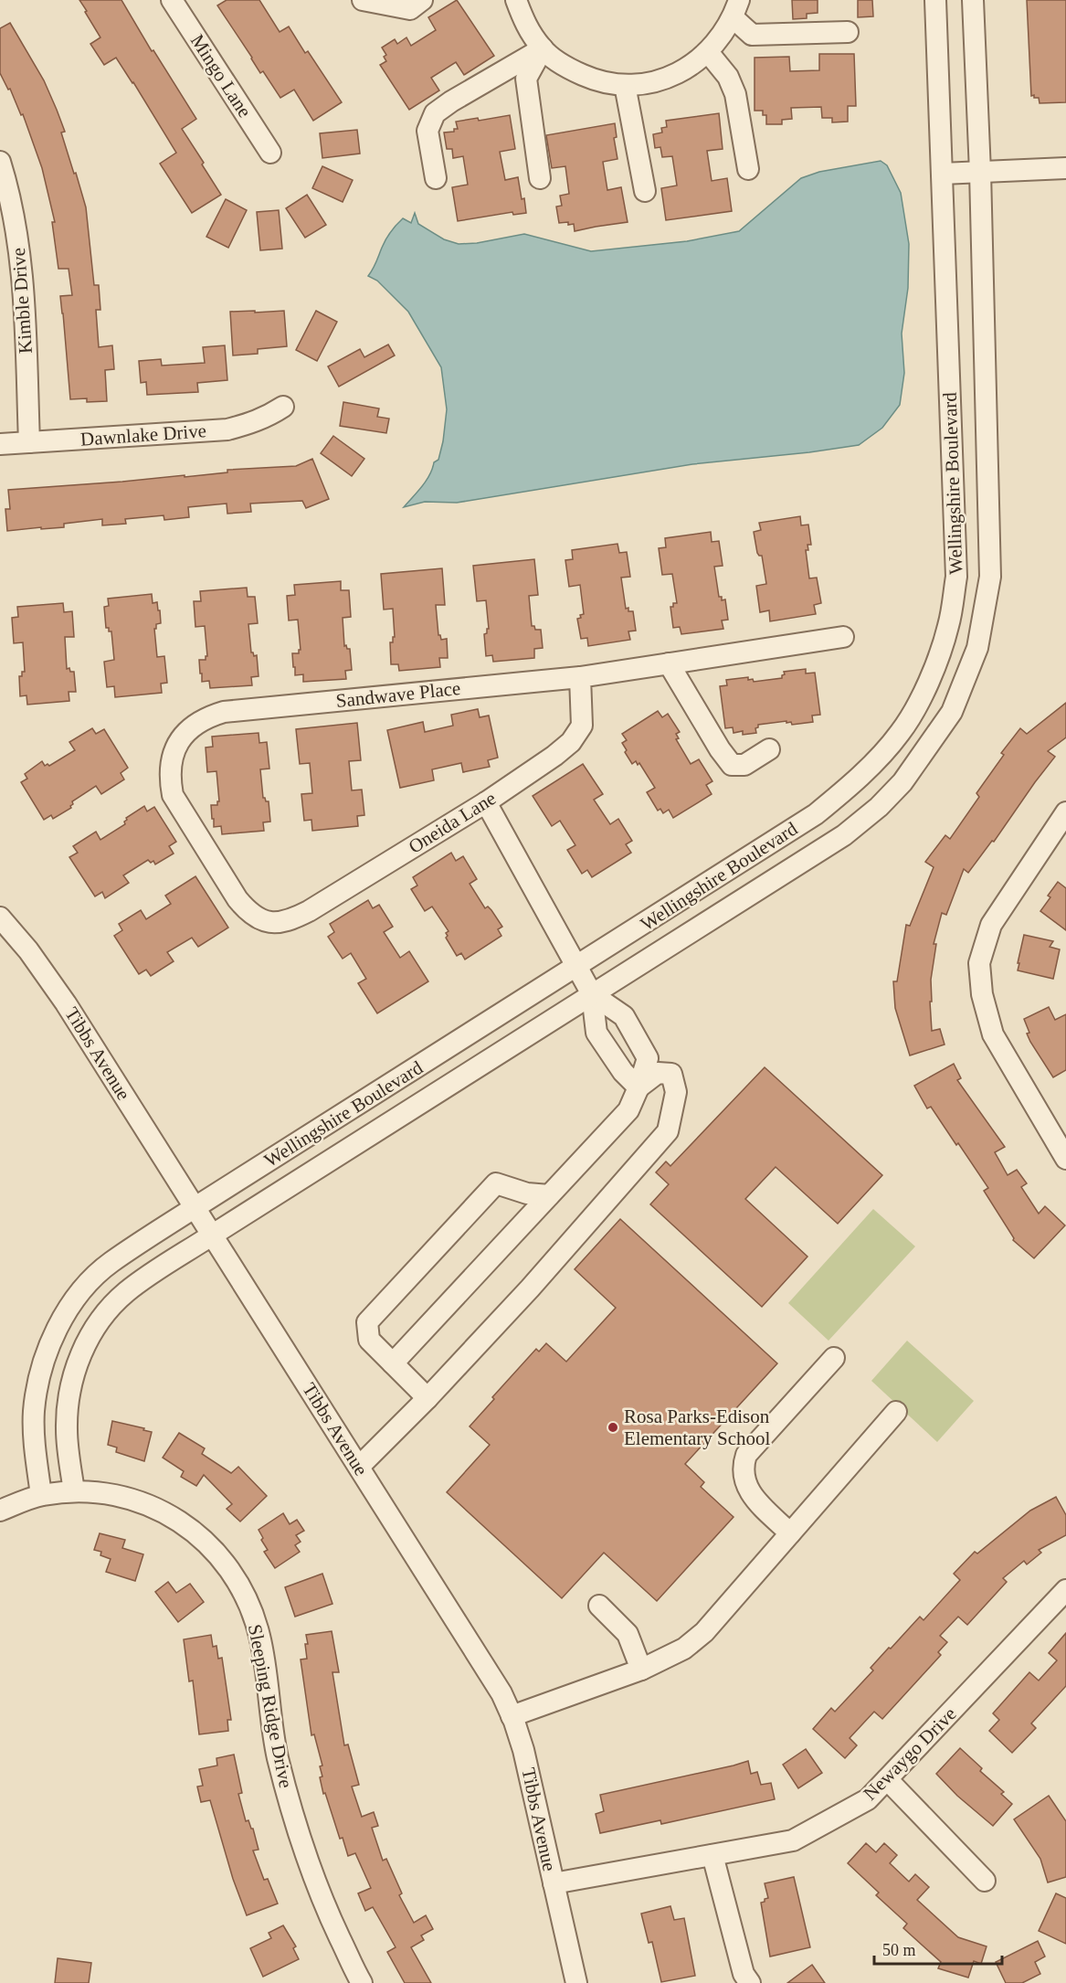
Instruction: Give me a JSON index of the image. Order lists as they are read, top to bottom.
{
  "streets": {
    "street": [
      "Mingo Lane",
      "Kimble Drive",
      "Dawnlake Drive",
      "Wellingshire Boulevard",
      "Sandwave Place",
      "Oneida Lane",
      "Tibbs Avenue",
      "Sleeping Ridge Drive",
      "Newaygo Drive"
    ]
  },
  "crossings": [
    ["Kimble Drive", "Dawnlake Drive"],
    ["Wellingshire Boulevard", "Tibbs Avenue"],
    ["Wellingshire Boulevard", "Sleeping Ridge Drive"],
    ["Sandwave Place", "Oneida Lane"],
    ["Tibbs Avenue", "Newaygo Drive"]
  ],
  "places": ["Rosa Parks-Edison Elementary School"],
  "scale_bar": "50 m"
}
